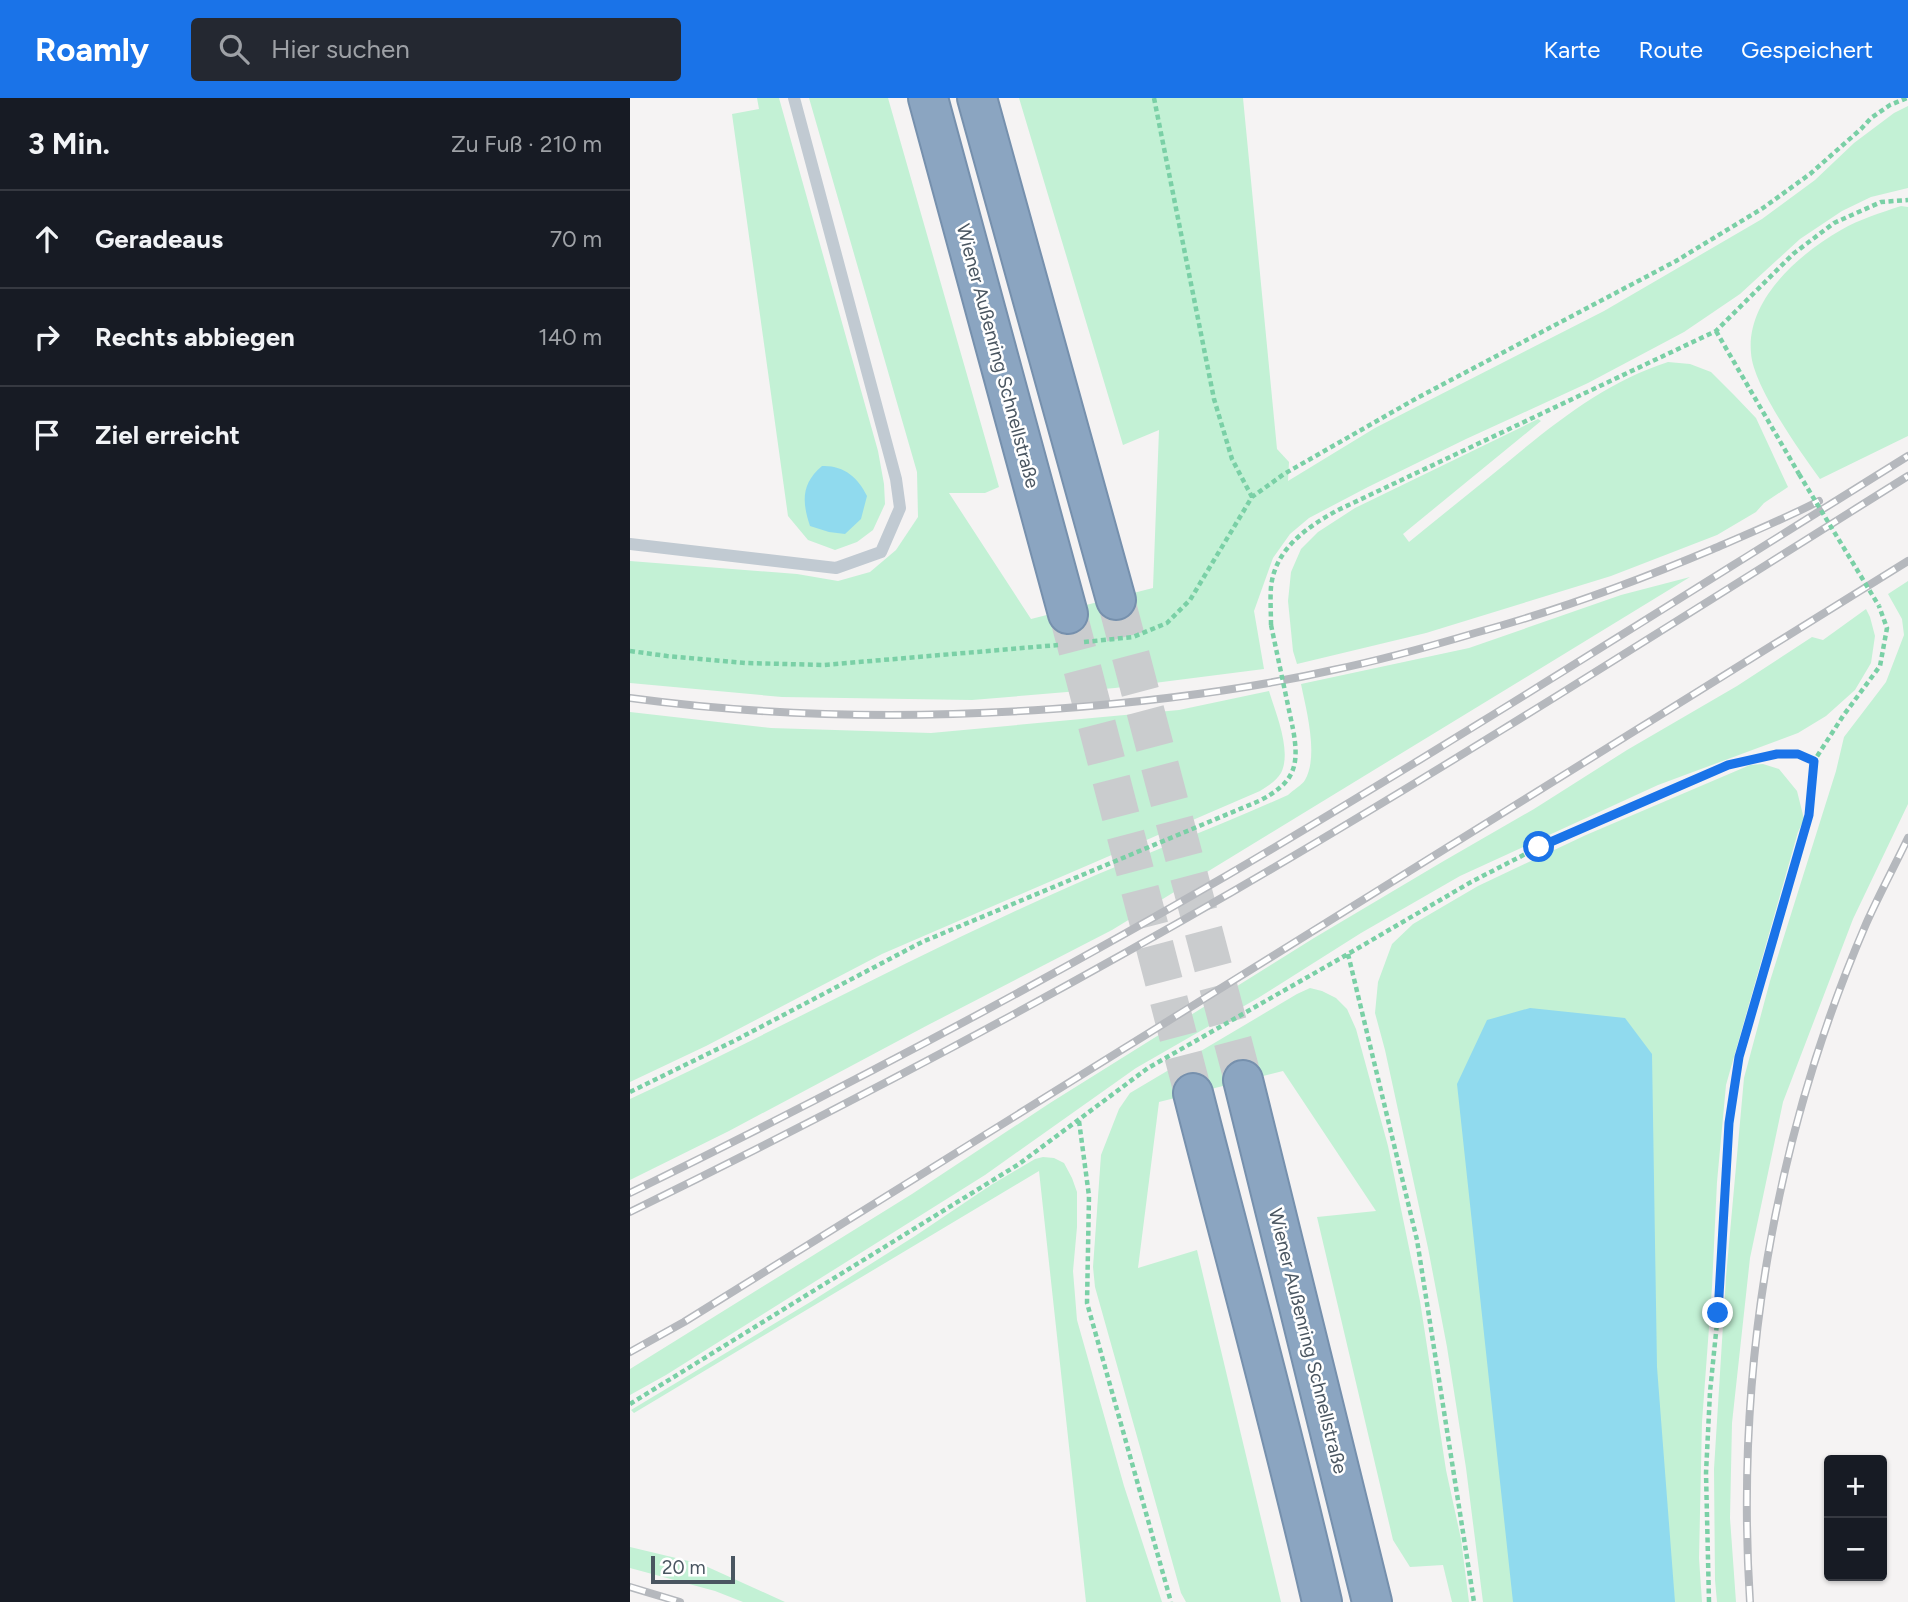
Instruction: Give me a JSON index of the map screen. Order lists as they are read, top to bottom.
{
  "streets": {
    "highway": ["Wiener Außenring Schnellstraße"]
  },
  "scale_bar": "20 m",
  "page": {
    "header": "Roamly",
    "search": "Hier suchen",
    "nav": ["Karte", "Route", "Gespeichert"],
    "heading": ["3 Min.", "Zu Fuß · 210 m"],
    "list": [
      ["Geradeaus", "70 m"],
      ["Rechts abbiegen", "140 m"],
      "Ziel erreicht"
    ],
    "map_buttons": ["+", "−"],
    "scale": "20 m"
  }
}
